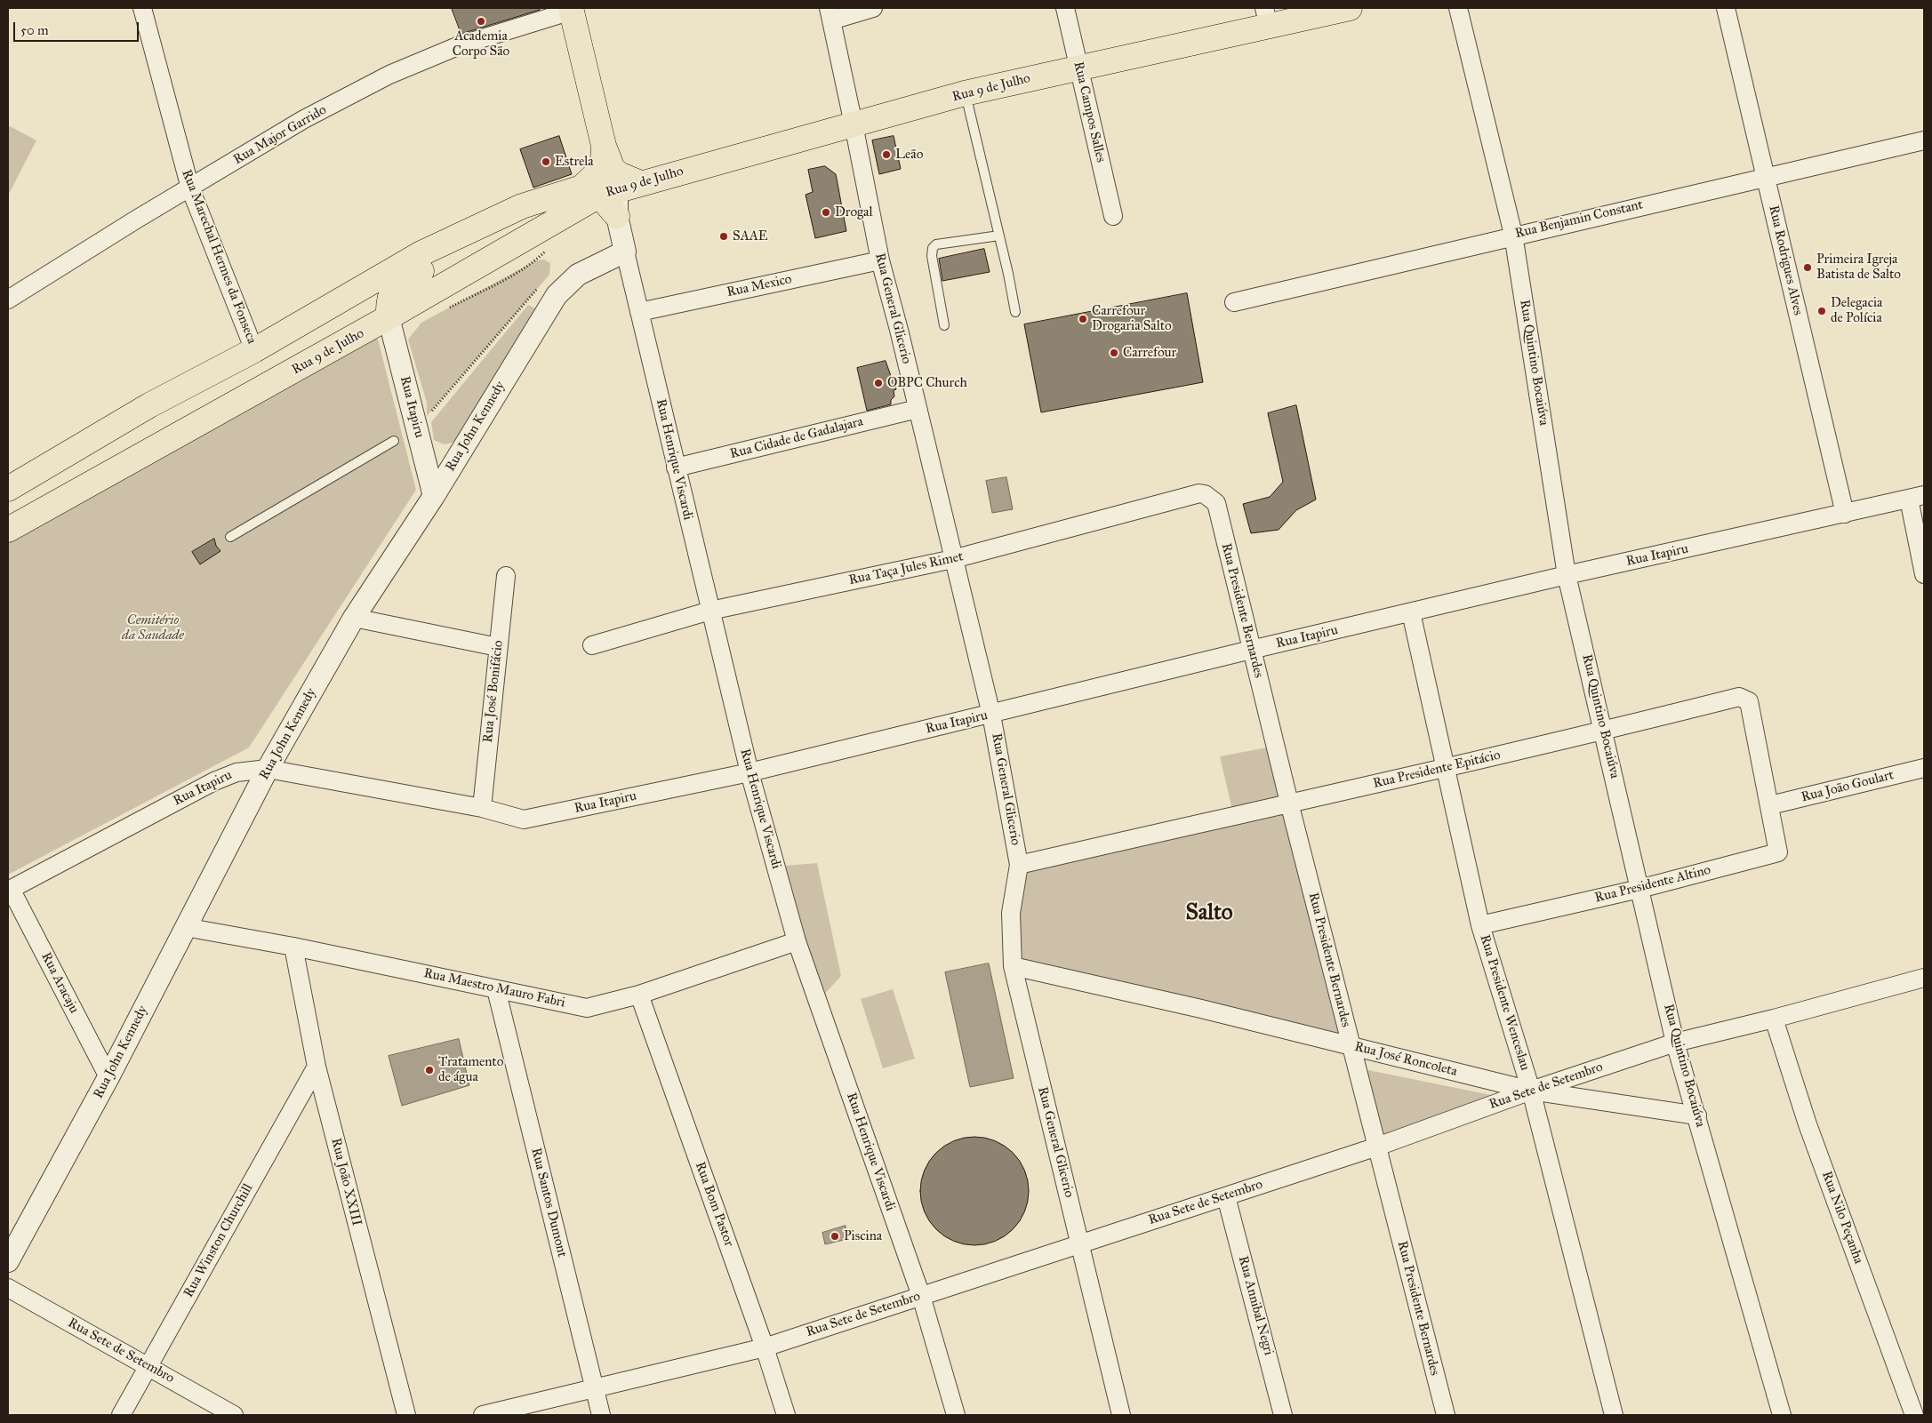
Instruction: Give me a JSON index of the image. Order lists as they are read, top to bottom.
{
  "streets": {
    "main road": ["Rua 9 de Julho"],
    "street": [
      "Rua Campos Salles",
      "Rua Major Garrido",
      "Rua Benjamin Constant",
      "Rua Marechal Hermes da Fonseca",
      "Rua Rodrigues Alves",
      "Rua Mexico",
      "Rua General Glicerio",
      "Rua Quintino Bocaiúva",
      "Rua Itapiru",
      "Rua John Kennedy",
      "Rua Cidade de Gadalajara",
      "Rua Henrique Viscardi",
      "Rua Taça Jules Rimet",
      "Rua Presidente Bernardes",
      "Rua José Bonifácio",
      "Rua Presidente Epitácio",
      "Rua João Goulart",
      "Rua Presidente Altino",
      "Rua Aracaju",
      "Rua Maestro Mauro Fabri",
      "Rua Presidente Wenceslau",
      "Rua José Roncoleta",
      "Rua Sete de Setembro",
      "Rua João XXIII",
      "Rua Santos Dumont",
      "Rua Bom Pastor",
      "Rua Nilo Peçanha",
      "Rua Winston Churchill",
      "Rua Annibal Negri"
    ]
  },
  "crossings": [
    ["Rua 9 de Julho", "Rua Campos Salles"],
    ["Rua 9 de Julho", "Rua Marechal Hermes da Fonseca"],
    ["Rua 9 de Julho", "Rua General Glicerio"],
    ["Rua 9 de Julho", "Rua Itapiru"],
    ["Rua Major Garrido", "Rua Marechal Hermes da Fonseca"],
    ["Rua Benjamin Constant", "Rua Rodrigues Alves"],
    ["Rua Benjamin Constant", "Rua Quintino Bocaiúva"],
    ["Rua Rodrigues Alves", "Rua Itapiru"],
    ["Rua Mexico", "Rua General Glicerio"],
    ["Rua Mexico", "Rua Henrique Viscardi"],
    ["Rua General Glicerio", "Rua Itapiru"],
    ["Rua General Glicerio", "Rua Cidade de Gadalajara"],
    ["Rua General Glicerio", "Rua Taça Jules Rimet"],
    ["Rua General Glicerio", "Rua Presidente Epitácio"],
    ["Rua General Glicerio", "Rua José Roncoleta"],
    ["Rua General Glicerio", "Rua Sete de Setembro"],
    ["Rua Quintino Bocaiúva", "Rua Itapiru"],
    ["Rua Quintino Bocaiúva", "Rua Presidente Epitácio"],
    ["Rua Quintino Bocaiúva", "Rua Presidente Altino"],
    ["Rua Quintino Bocaiúva", "Rua José Roncoleta"],
    ["Rua Quintino Bocaiúva", "Rua Sete de Setembro"],
    ["Rua Itapiru", "Rua John Kennedy"],
    ["Rua Itapiru", "Rua Henrique Viscardi"],
    ["Rua Itapiru", "Rua Presidente Bernardes"],
    ["Rua Itapiru", "Rua José Bonifácio"],
    ["Rua Itapiru", "Rua Aracaju"],
    ["Rua Itapiru", "Rua Presidente Wenceslau"],
    ["Rua John Kennedy", "Rua Henrique Viscardi"],
    ["Rua John Kennedy", "Rua Aracaju"],
    ["Rua John Kennedy", "Rua Maestro Mauro Fabri"],
    ["Rua Cidade de Gadalajara", "Rua Henrique Viscardi"],
    ["Rua Henrique Viscardi", "Rua Taça Jules Rimet"],
    ["Rua Henrique Viscardi", "Rua Maestro Mauro Fabri"],
    ["Rua Henrique Viscardi", "Rua Sete de Setembro"],
    ["Rua Taça Jules Rimet", "Rua Presidente Bernardes"],
    ["Rua Presidente Bernardes", "Rua Presidente Epitácio"],
    ["Rua Presidente Bernardes", "Rua José Roncoleta"],
    ["Rua Presidente Bernardes", "Rua Sete de Setembro"],
    ["Rua Presidente Epitácio", "Rua João Goulart"],
    ["Rua Presidente Epitácio", "Rua Presidente Altino"],
    ["Rua Presidente Epitácio", "Rua Presidente Wenceslau"],
    ["Rua João Goulart", "Rua Presidente Altino"],
    ["Rua Presidente Altino", "Rua Presidente Wenceslau"],
    ["Rua Maestro Mauro Fabri", "Rua João XXIII"],
    ["Rua Maestro Mauro Fabri", "Rua Santos Dumont"],
    ["Rua Maestro Mauro Fabri", "Rua Bom Pastor"],
    ["Rua Presidente Wenceslau", "Rua José Roncoleta"],
    ["Rua Presidente Wenceslau", "Rua Sete de Setembro"],
    ["Rua José Roncoleta", "Rua Sete de Setembro"],
    ["Rua Sete de Setembro", "Rua Santos Dumont"],
    ["Rua Sete de Setembro", "Rua Bom Pastor"],
    ["Rua Sete de Setembro", "Rua Nilo Peçanha"],
    ["Rua Sete de Setembro", "Rua Winston Churchill"],
    ["Rua Sete de Setembro", "Rua Annibal Negri"],
    ["Rua João XXIII", "Rua Winston Churchill"]
  ],
  "districts": ["Salto"],
  "parks": ["Cemitério da Saudade"],
  "places": [
    "Academia Corpo São",
    "Leão",
    "Estrela",
    "Drogal",
    "SAAE",
    "Primeira Igreja Batista de Salto",
    "Delegacia de Polícia",
    "Carrefour Drogaria Salto",
    "Carrefour",
    "OBPC Church",
    "Tratamento de água",
    "Piscina"
  ],
  "scale_bar": "50 m"
}
